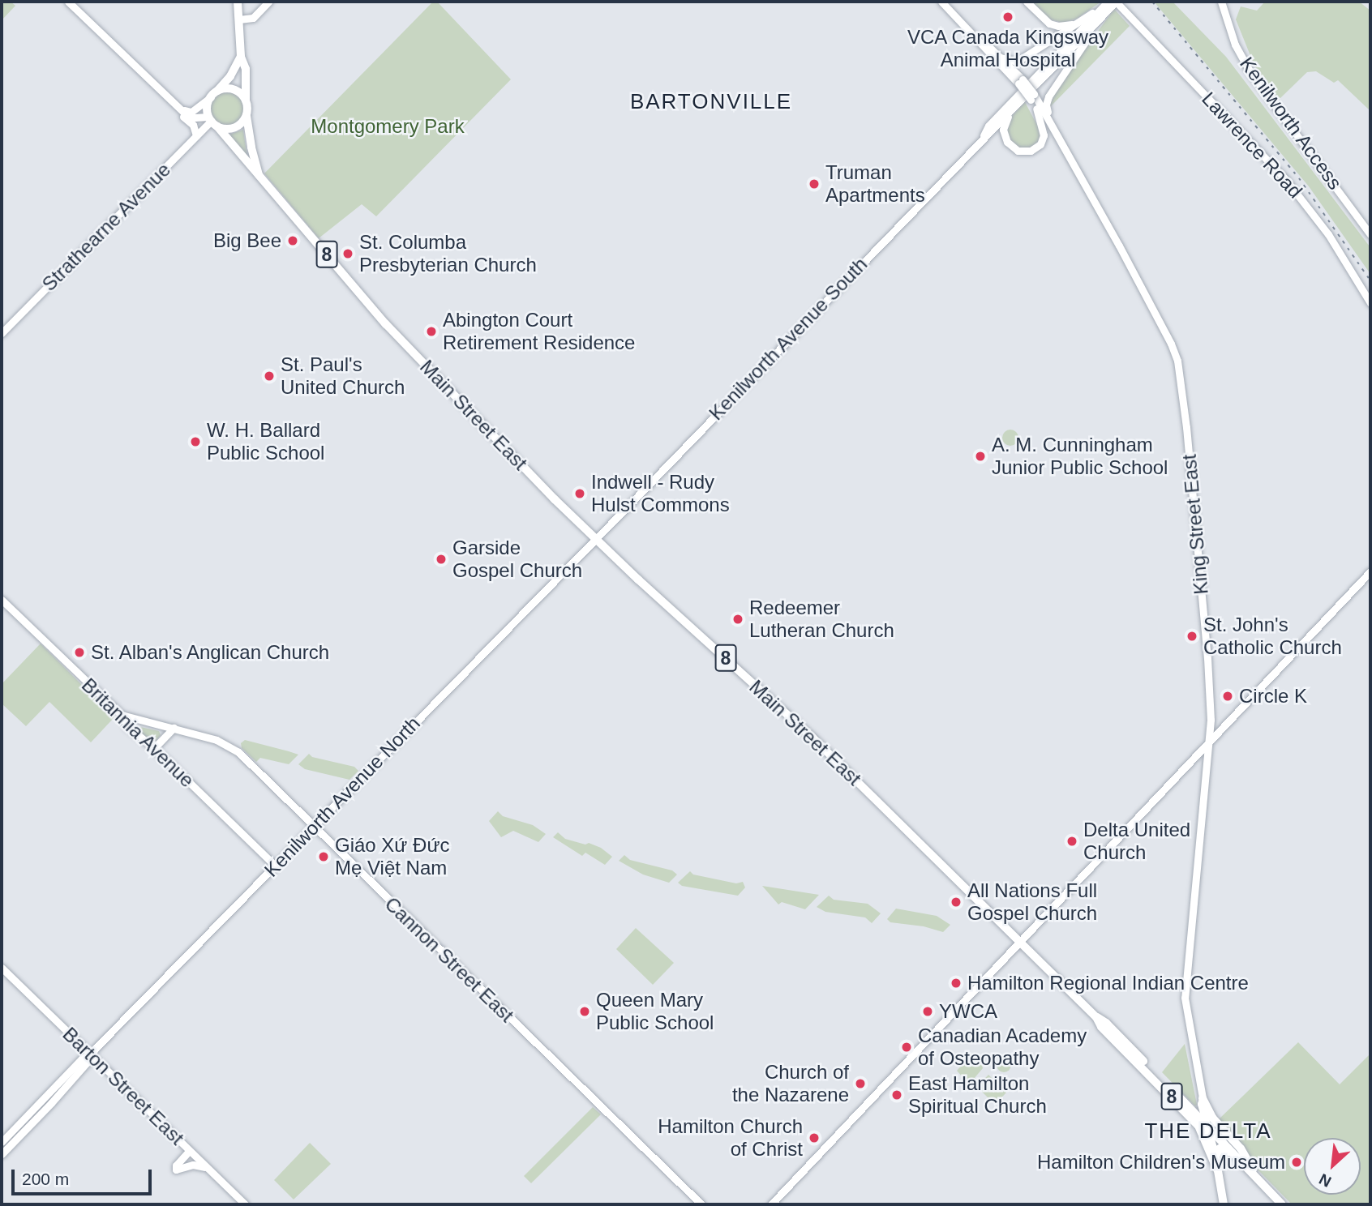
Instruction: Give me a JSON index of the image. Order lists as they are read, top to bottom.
{
  "streets": {
    "main road": [
      "Kenilworth Access",
      "Lawrence Road",
      "Strathearne Avenue",
      "8",
      "Kenilworth Avenue South",
      "Main Street East",
      "King Street East",
      "Britannia Avenue",
      "Kenilworth Avenue North",
      "Cannon Street East",
      "Barton Street East"
    ]
  },
  "crossings": [
    ["Lawrence Road", "Kenilworth Avenue South"],
    ["Strathearne Avenue", "Main Street East"],
    ["Kenilworth Avenue South", "Main Street East"],
    ["Kenilworth Avenue South", "Kenilworth Avenue North"],
    ["Main Street East", "King Street East"],
    ["Main Street East", "Kenilworth Avenue North"],
    ["Britannia Avenue", "Kenilworth Avenue North"],
    ["Britannia Avenue", "Cannon Street East"],
    ["Kenilworth Avenue North", "Cannon Street East"],
    ["Kenilworth Avenue North", "Barton Street East"]
  ],
  "districts": ["BARTONVILLE", "THE DELTA"],
  "parks": ["Montgomery Park"],
  "places": [
    "VCA Canada Kingsway Animal Hospital",
    "Truman Apartments",
    "Big Bee",
    "St. Columba Presbyterian Church",
    "Abington Court Retirement Residence",
    "St. Paul's United Church",
    "W. H. Ballard Public School",
    "A. M. Cunningham Junior Public School",
    "Indwell - Rudy Hulst Commons",
    "Garside Gospel Church",
    "Redeemer Lutheran Church",
    "St. John's Catholic Church",
    "St. Alban's Anglican Church",
    "Circle K",
    "Delta United Church",
    "Giáo Xứ Đức Mẹ Việt Nam",
    "All Nations Full Gospel Church",
    "Hamilton Regional Indian Centre",
    "Queen Mary Public School",
    "YWCA",
    "Canadian Academy of Osteopathy",
    "Church of the Nazarene",
    "East Hamilton Spiritual Church",
    "Hamilton Church of Christ",
    "Hamilton Children's Museum"
  ],
  "scale_bar": "200 m",
  "north": "bottom left"
}
